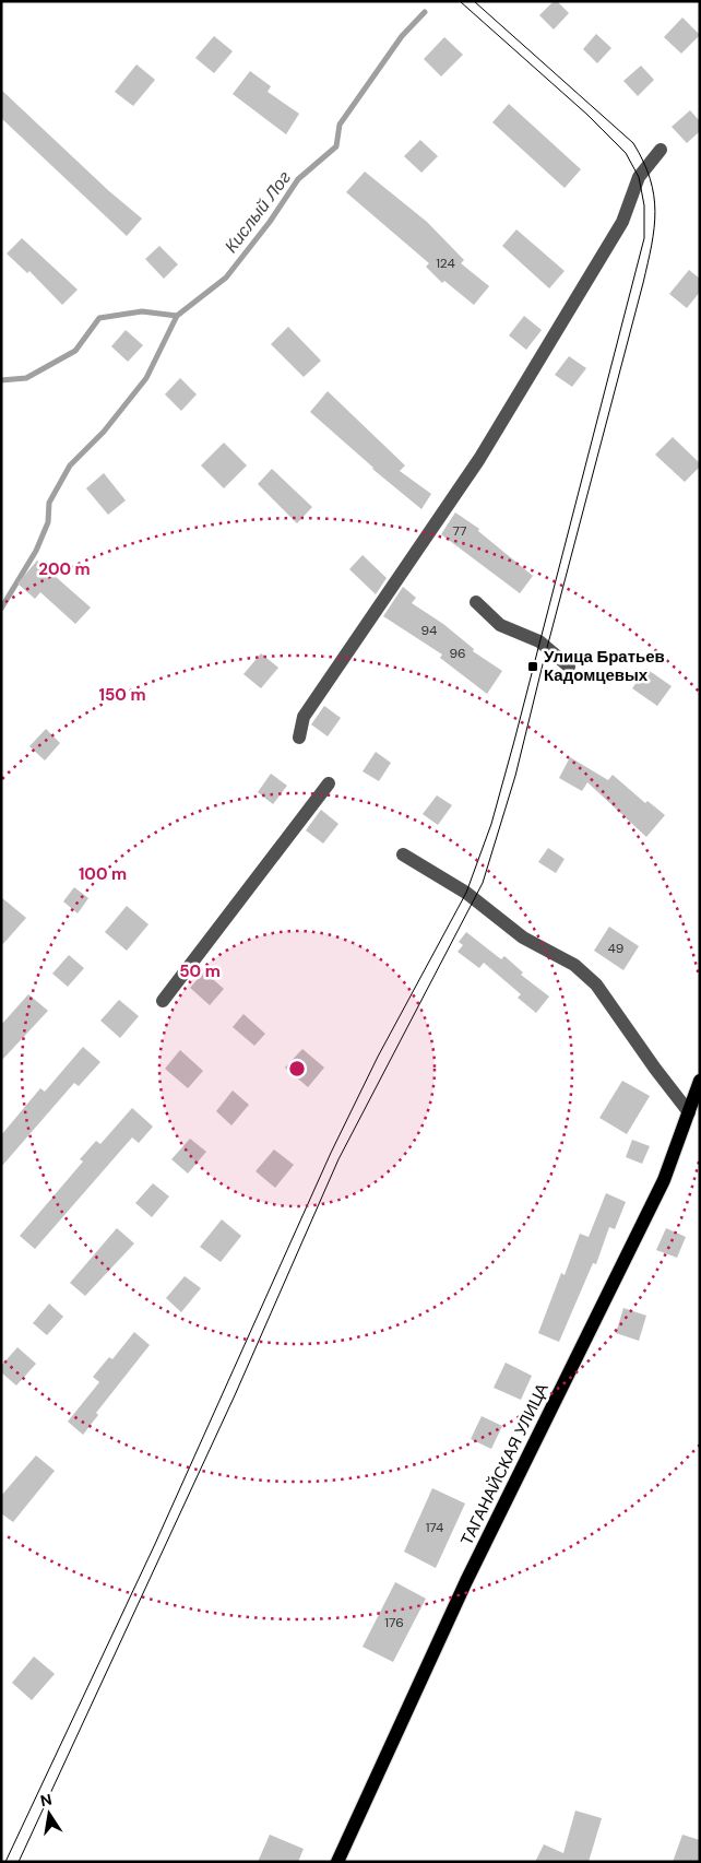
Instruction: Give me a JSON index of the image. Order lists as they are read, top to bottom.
{
  "streets": {
    "main road": ["ТАГАНАЙСКАЯ УЛИЦА"]
  },
  "water": ["Кислый Лог"],
  "places": {
    "transit": ["Улица Братьев Кадомцевых"]
  },
  "house_numbers": [
    "124",
    "77",
    "94",
    "96",
    "49",
    "174",
    "176"
  ],
  "north": "top",
  "rings": [
    "200 m",
    "150 m",
    "100 m",
    "50 m"
  ]
}
